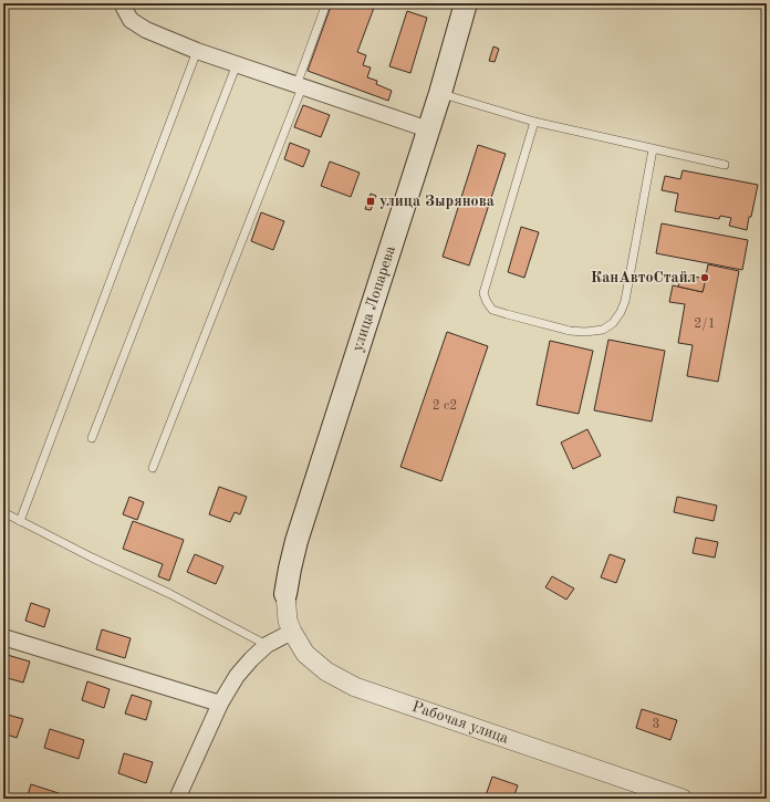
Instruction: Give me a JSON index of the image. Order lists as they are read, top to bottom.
{
  "streets": {
    "main road": ["улица Лопарева"],
    "street": ["Рабочая улица"]
  },
  "crossings": [
    ["улица Лопарева", "Рабочая улица"]
  ],
  "places": {
    "transit": ["улица Зырянова"],
    "other": ["КанАвтоСтайл"]
  },
  "house_numbers": ["2/1", "2 с2", "3"]
}
